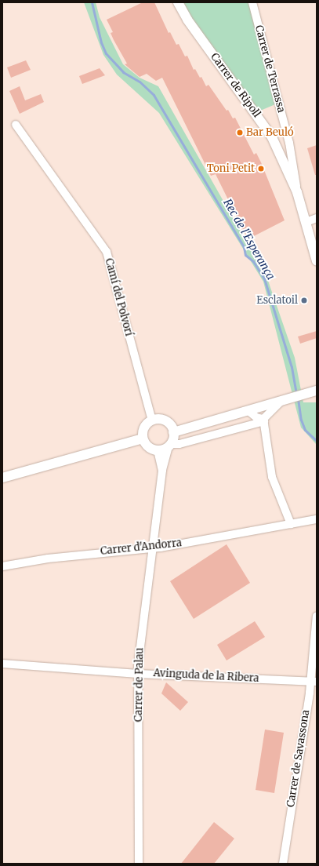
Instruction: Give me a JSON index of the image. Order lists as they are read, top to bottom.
{
  "streets": {
    "street": [
      "Carrer de Terrassa",
      "Carrer de Ripoll",
      "Camí del Polvorí",
      "Carrer d'Andorra",
      "Avinguda de la Ribera",
      "Carrer de Palau",
      "Carrer de Savassona"
    ]
  },
  "crossings": [
    ["Carrer de Terrassa", "Carrer de Ripoll"],
    ["Camí del Polvorí", "Carrer de Palau"],
    ["Carrer d'Andorra", "Carrer de Palau"],
    ["Avinguda de la Ribera", "Carrer de Palau"],
    ["Avinguda de la Ribera", "Carrer de Savassona"]
  ],
  "water": ["Rec de l'Esperança"],
  "places": ["Bar Beuló", "Toni Petit", "Esclatoil"]
}
